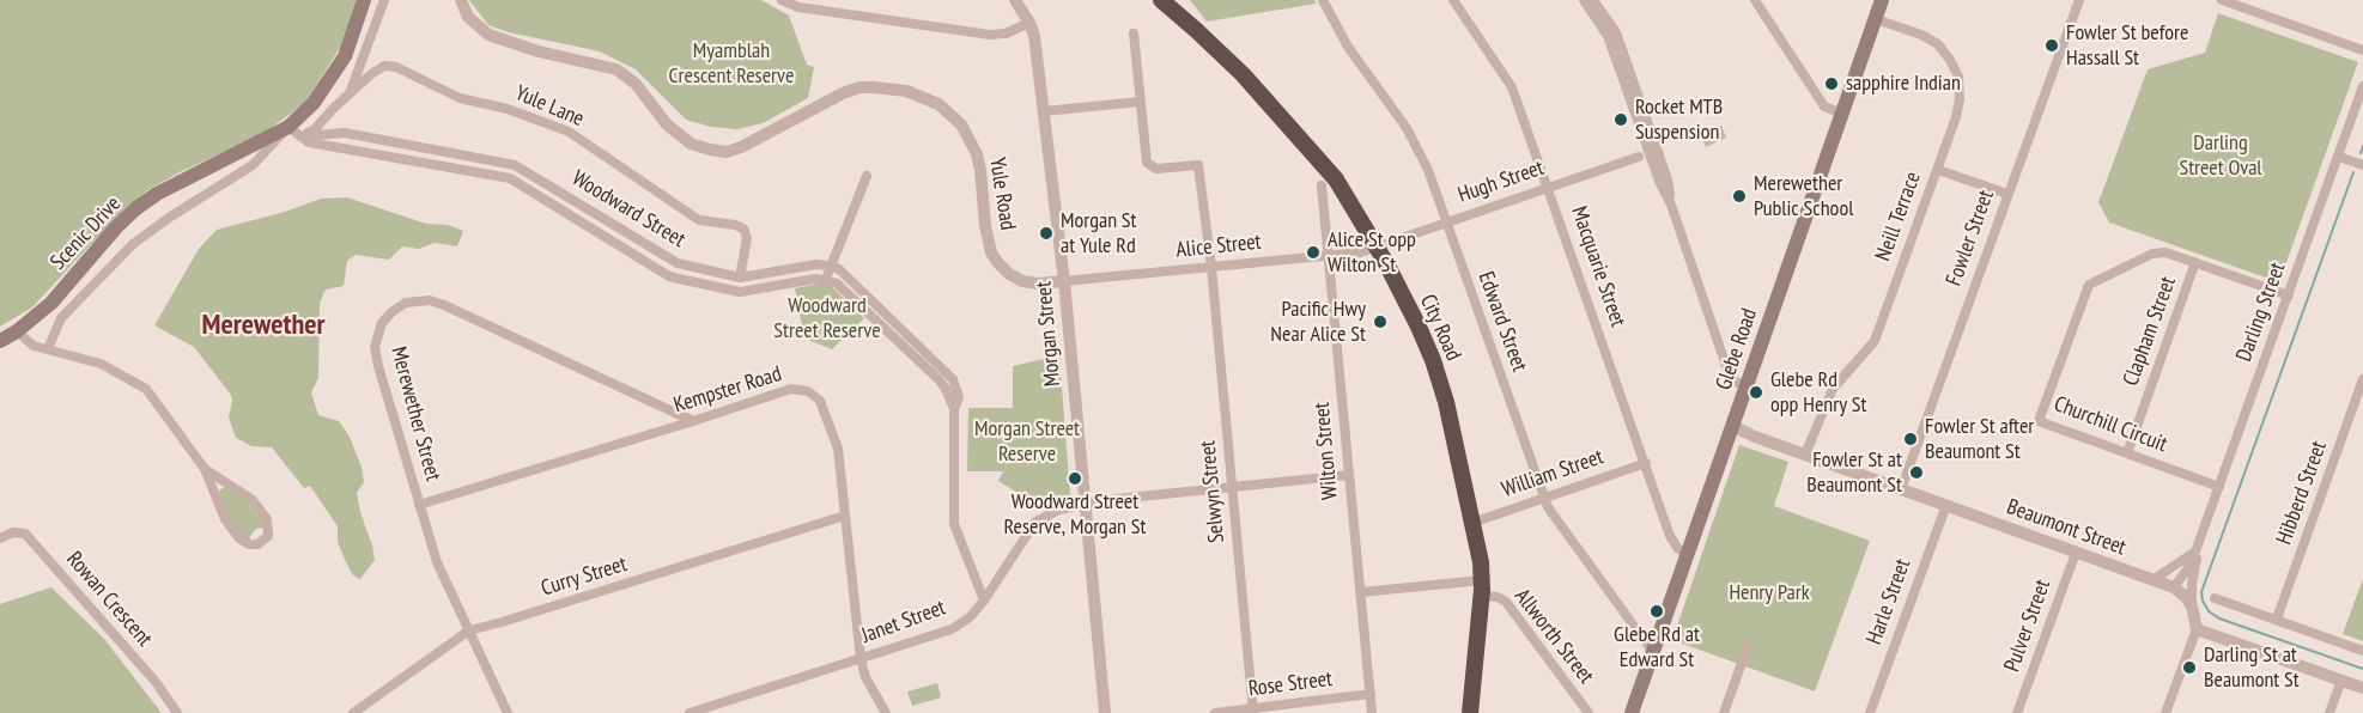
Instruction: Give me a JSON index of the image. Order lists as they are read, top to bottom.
{
  "streets": {
    "highway": ["City Road"],
    "main road": ["Scenic Drive", "Glebe Road"],
    "street": [
      "Yule Lane",
      "Hugh Street",
      "Yule Road",
      "Woodward Street",
      "Neill Terrace",
      "Fowler Street",
      "Alice Street",
      "Macquarie Street",
      "Darling Street",
      "Edward Street",
      "Clapham Street",
      "Morgan Street",
      "Kempster Road",
      "Merewether Street",
      "Churchill Circuit",
      "Wilton Street",
      "William Street",
      "Selwyn Street",
      "Hibberd Street",
      "Beaumont Street",
      "Curry Street",
      "Rowan Crescent",
      "Harle Street",
      "Janet Street",
      "Pulver Street",
      "Allworth Street",
      "Rose Street"
    ]
  },
  "crossings": [
    ["Yule Lane", "Woodward Street"],
    ["Yule Lane", "Scenic Drive"],
    ["Hugh Street", "Alice Street"],
    ["Hugh Street", "Macquarie Street"],
    ["Hugh Street", "Edward Street"],
    ["Hugh Street", "City Road"],
    ["Yule Road", "Alice Street"],
    ["Yule Road", "Morgan Street"],
    ["Woodward Street", "Scenic Drive"],
    ["Neill Terrace", "Glebe Road"],
    ["Neill Terrace", "Beaumont Street"],
    ["Fowler Street", "Beaumont Street"],
    ["Alice Street", "City Road"],
    ["Alice Street", "Morgan Street"],
    ["Alice Street", "Wilton Street"],
    ["Alice Street", "Selwyn Street"],
    ["Macquarie Street", "Glebe Road"],
    ["Macquarie Street", "William Street"],
    ["Darling Street", "Churchill Circuit"],
    ["Darling Street", "Beaumont Street"],
    ["Edward Street", "Glebe Road"],
    ["Edward Street", "William Street"],
    ["City Road", "William Street"],
    ["City Road", "Allworth Street"],
    ["Clapham Street", "Churchill Circuit"],
    ["Morgan Street", "Janet Street"],
    ["Glebe Road", "Beaumont Street"],
    ["Kempster Road", "Merewether Street"],
    ["Kempster Road", "Curry Street"],
    ["Kempster Road", "Janet Street"],
    ["Merewether Street", "Curry Street"],
    ["Wilton Street", "Janet Street"],
    ["Wilton Street", "Rose Street"],
    ["Selwyn Street", "Janet Street"],
    ["Selwyn Street", "Rose Street"],
    ["Beaumont Street", "Harle Street"],
    ["Beaumont Street", "Pulver Street"]
  ],
  "districts": ["Merewether"],
  "parks": [
    "Myamblah Crescent Reserve",
    "Darling Street Oval",
    "Woodward Street Reserve",
    "Morgan Street Reserve",
    "Henry Park"
  ],
  "places": [
    "Fowler St before Hassall St",
    "sapphire Indian",
    "Rocket MTB Suspension",
    "Merewether Public School",
    "Morgan St at Yule Rd",
    "Alice St opp Wilton St",
    "Pacific Hwy Near Alice St",
    "Glebe Rd opp Henry St",
    "Fowler St after Beaumont St",
    "Fowler St at Beaumont St",
    "Woodward Street Reserve, Morgan St",
    "Glebe Rd at Edward St",
    "Darling St at Beaumont St"
  ]
}
